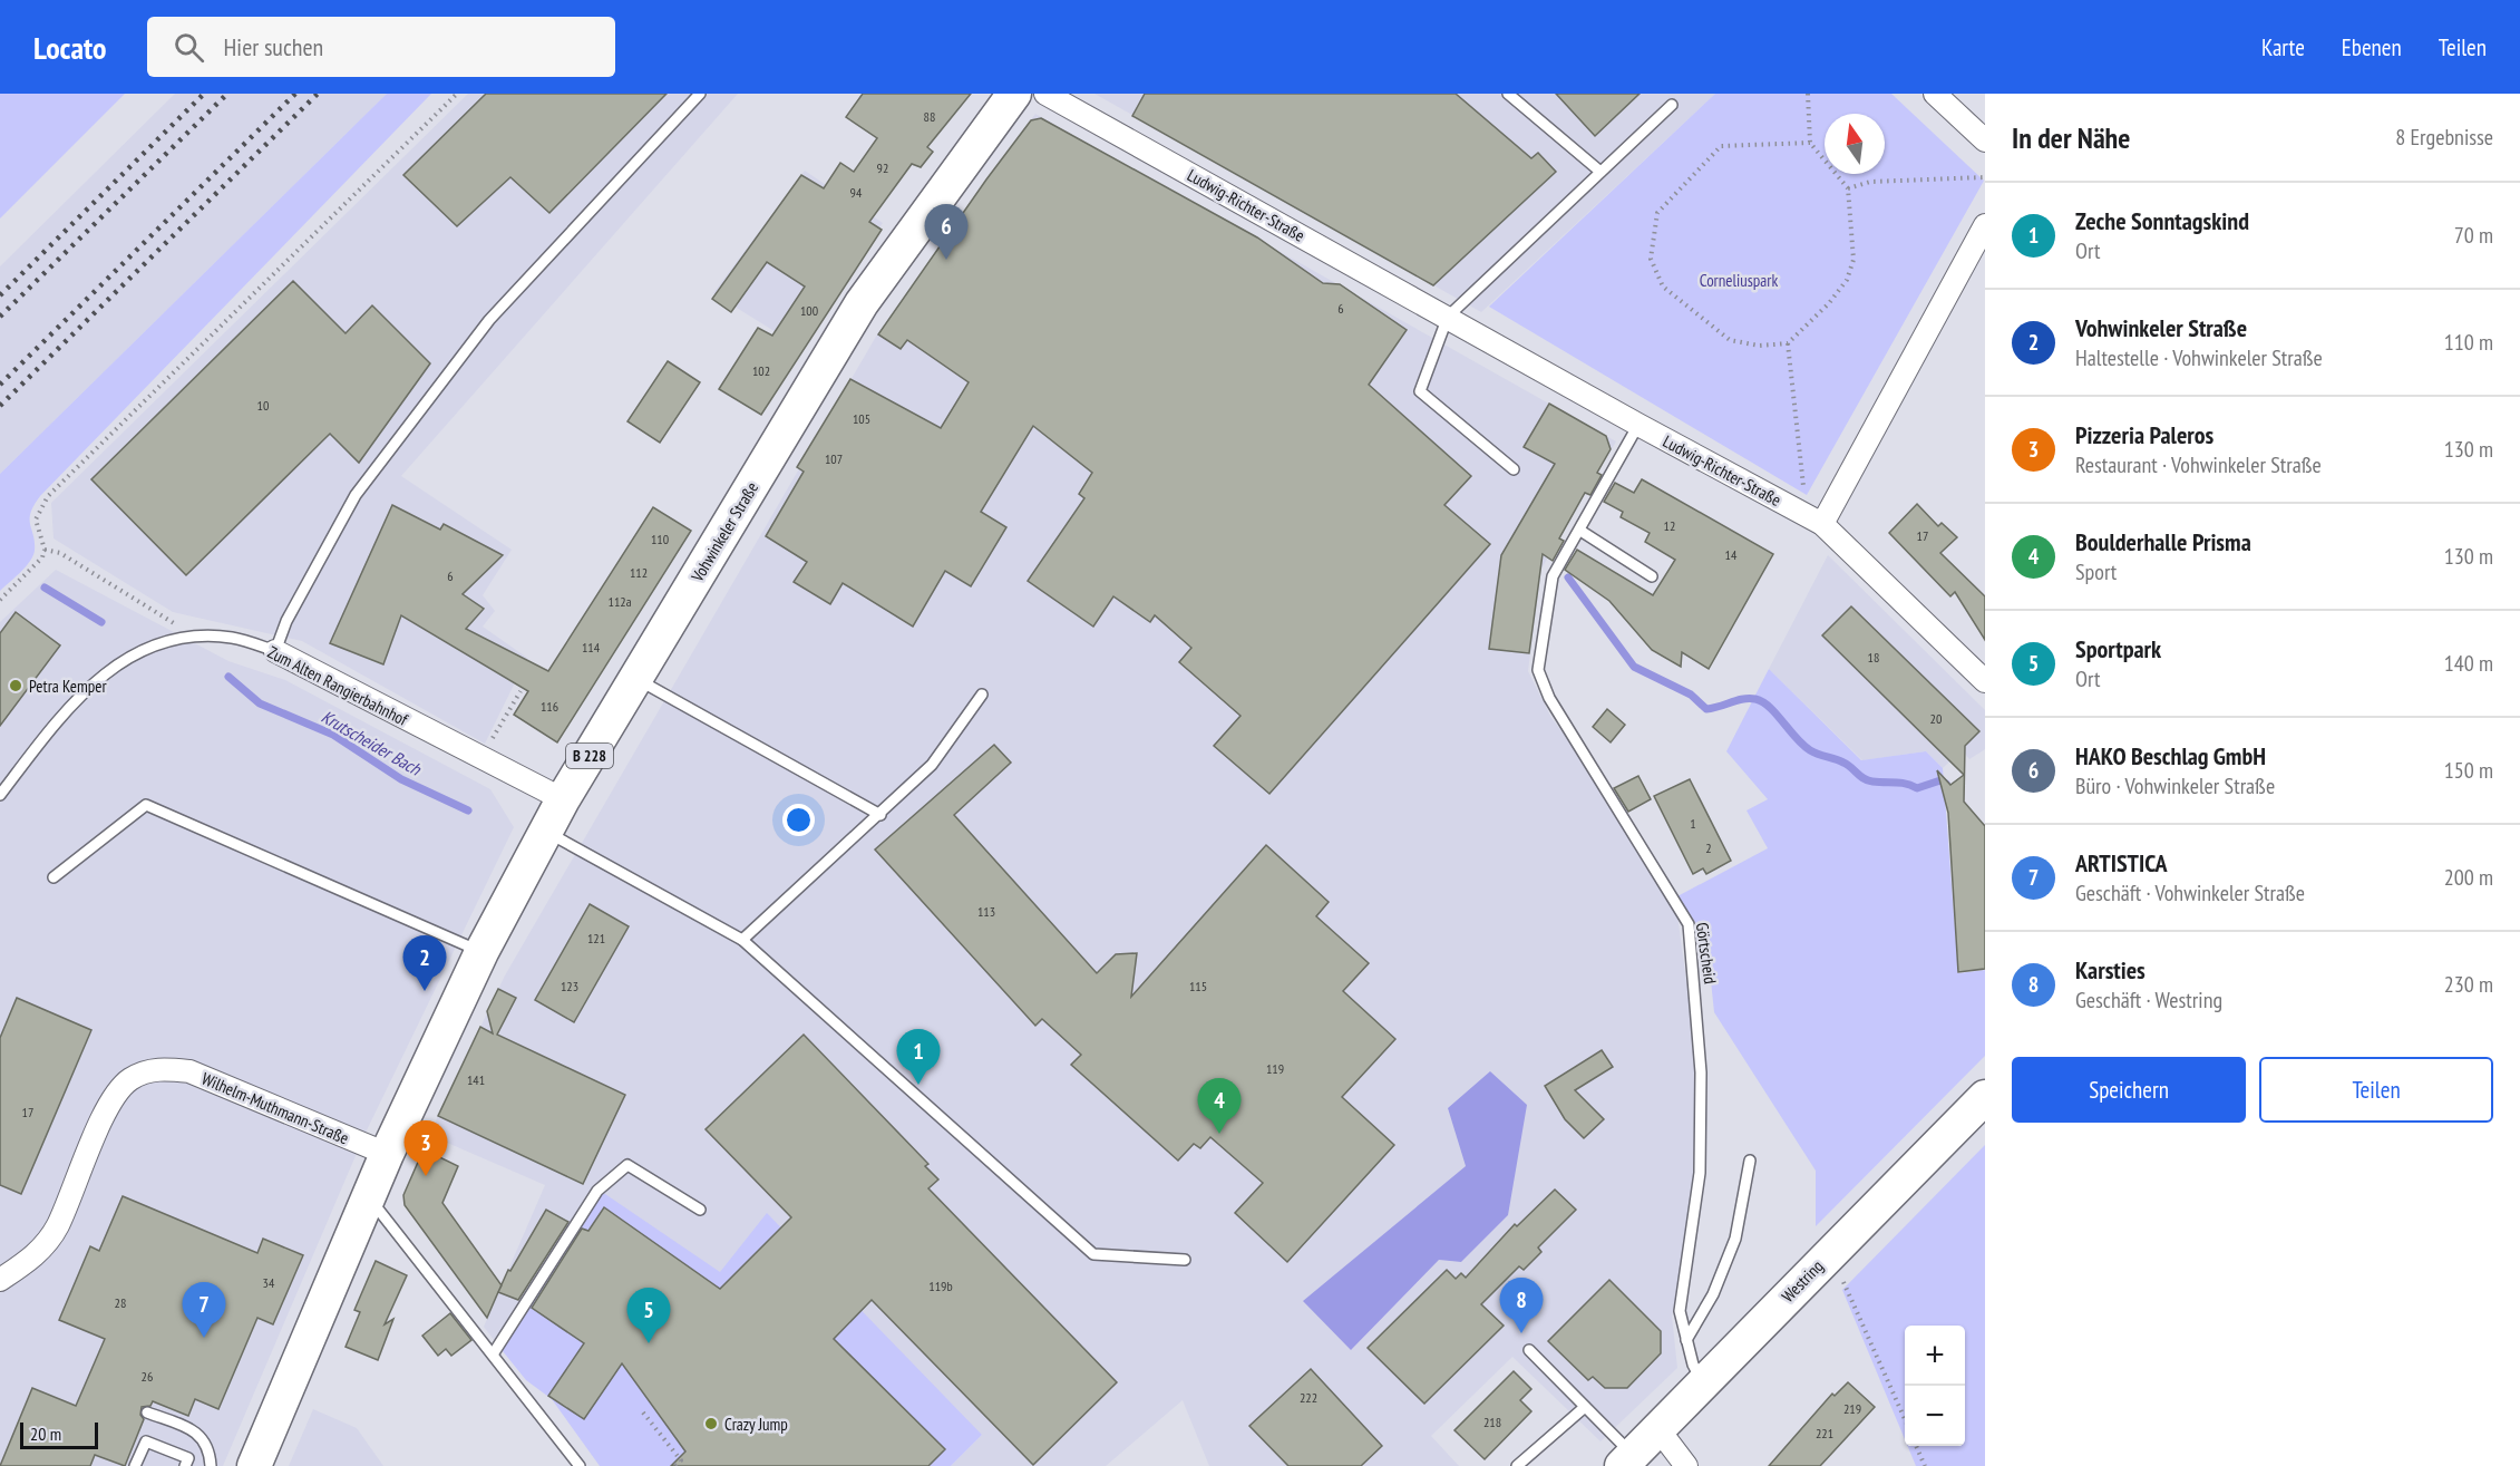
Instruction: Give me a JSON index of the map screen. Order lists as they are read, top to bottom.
{
  "streets": {
    "main road": ["Vohwinkeler Straße", "B 228", "Westring"],
    "street": ["Ludwig-Richter-Straße", "Zum Alten Rangierbahnhof", "Wilhelm-Muthmann-Straße"],
    "lane": ["Görtscheid"]
  },
  "crossings": [
    ["Ludwig-Richter-Straße", "Görtscheid"],
    ["Vohwinkeler Straße", "Zum Alten Rangierbahnhof"],
    ["Vohwinkeler Straße", "Wilhelm-Muthmann-Straße"],
    ["Görtscheid", "Westring"]
  ],
  "water": ["Krutscheider Bach"],
  "parks": ["Corneliuspark"],
  "places": ["Petra Kemper", "Crazy Jump"],
  "house_numbers": [
    "88",
    "92",
    "94",
    "6",
    "100",
    "102",
    "10",
    "105",
    "107",
    "12",
    "17",
    "110",
    "14",
    "112",
    "6",
    "112a",
    "114",
    "18",
    "116",
    "20",
    "1",
    "2",
    "113",
    "121",
    "123",
    "115",
    "119",
    "141",
    "17",
    "34",
    "119b",
    "28",
    "26",
    "222",
    "219",
    "218",
    "221"
  ],
  "scale_bar": "20 m",
  "north": "top",
  "page": {
    "header": "Locato",
    "search": "Hier suchen",
    "nav": ["Karte", "Ebenen", "Teilen"],
    "heading": ["In der Nähe", "8 Ergebnisse"],
    "list": [
      {
        "mark": "1",
        "name": "Zeche Sonntagskind",
        "note": "Ort",
        "value": "70 m"
      },
      {
        "mark": "2",
        "name": "Vohwinkeler Straße",
        "note": "Haltestelle · Vohwinkeler Straße",
        "value": "110 m"
      },
      {
        "mark": "3",
        "name": "Pizzeria Paleros",
        "note": "Restaurant · Vohwinkeler Straße",
        "value": "130 m"
      },
      {
        "mark": "4",
        "name": "Boulderhalle Prisma",
        "note": "Sport",
        "value": "130 m"
      },
      {
        "mark": "5",
        "name": "Sportpark",
        "note": "Ort",
        "value": "140 m"
      },
      {
        "mark": "6",
        "name": "HAKO Beschlag GmbH",
        "note": "Büro · Vohwinkeler Straße",
        "value": "150 m"
      },
      {
        "mark": "7",
        "name": "ARTISTICA",
        "note": "Geschäft · Vohwinkeler Straße",
        "value": "200 m"
      },
      {
        "mark": "8",
        "name": "Karsties",
        "note": "Geschäft · Westring",
        "value": "230 m"
      }
    ],
    "pins": [
      "6",
      "2",
      "1",
      "4",
      "3",
      "8",
      "7",
      "5"
    ],
    "buttons": ["Speichern", "Teilen"],
    "map_buttons": ["+", "−"],
    "scale": "20 m"
  }
}
